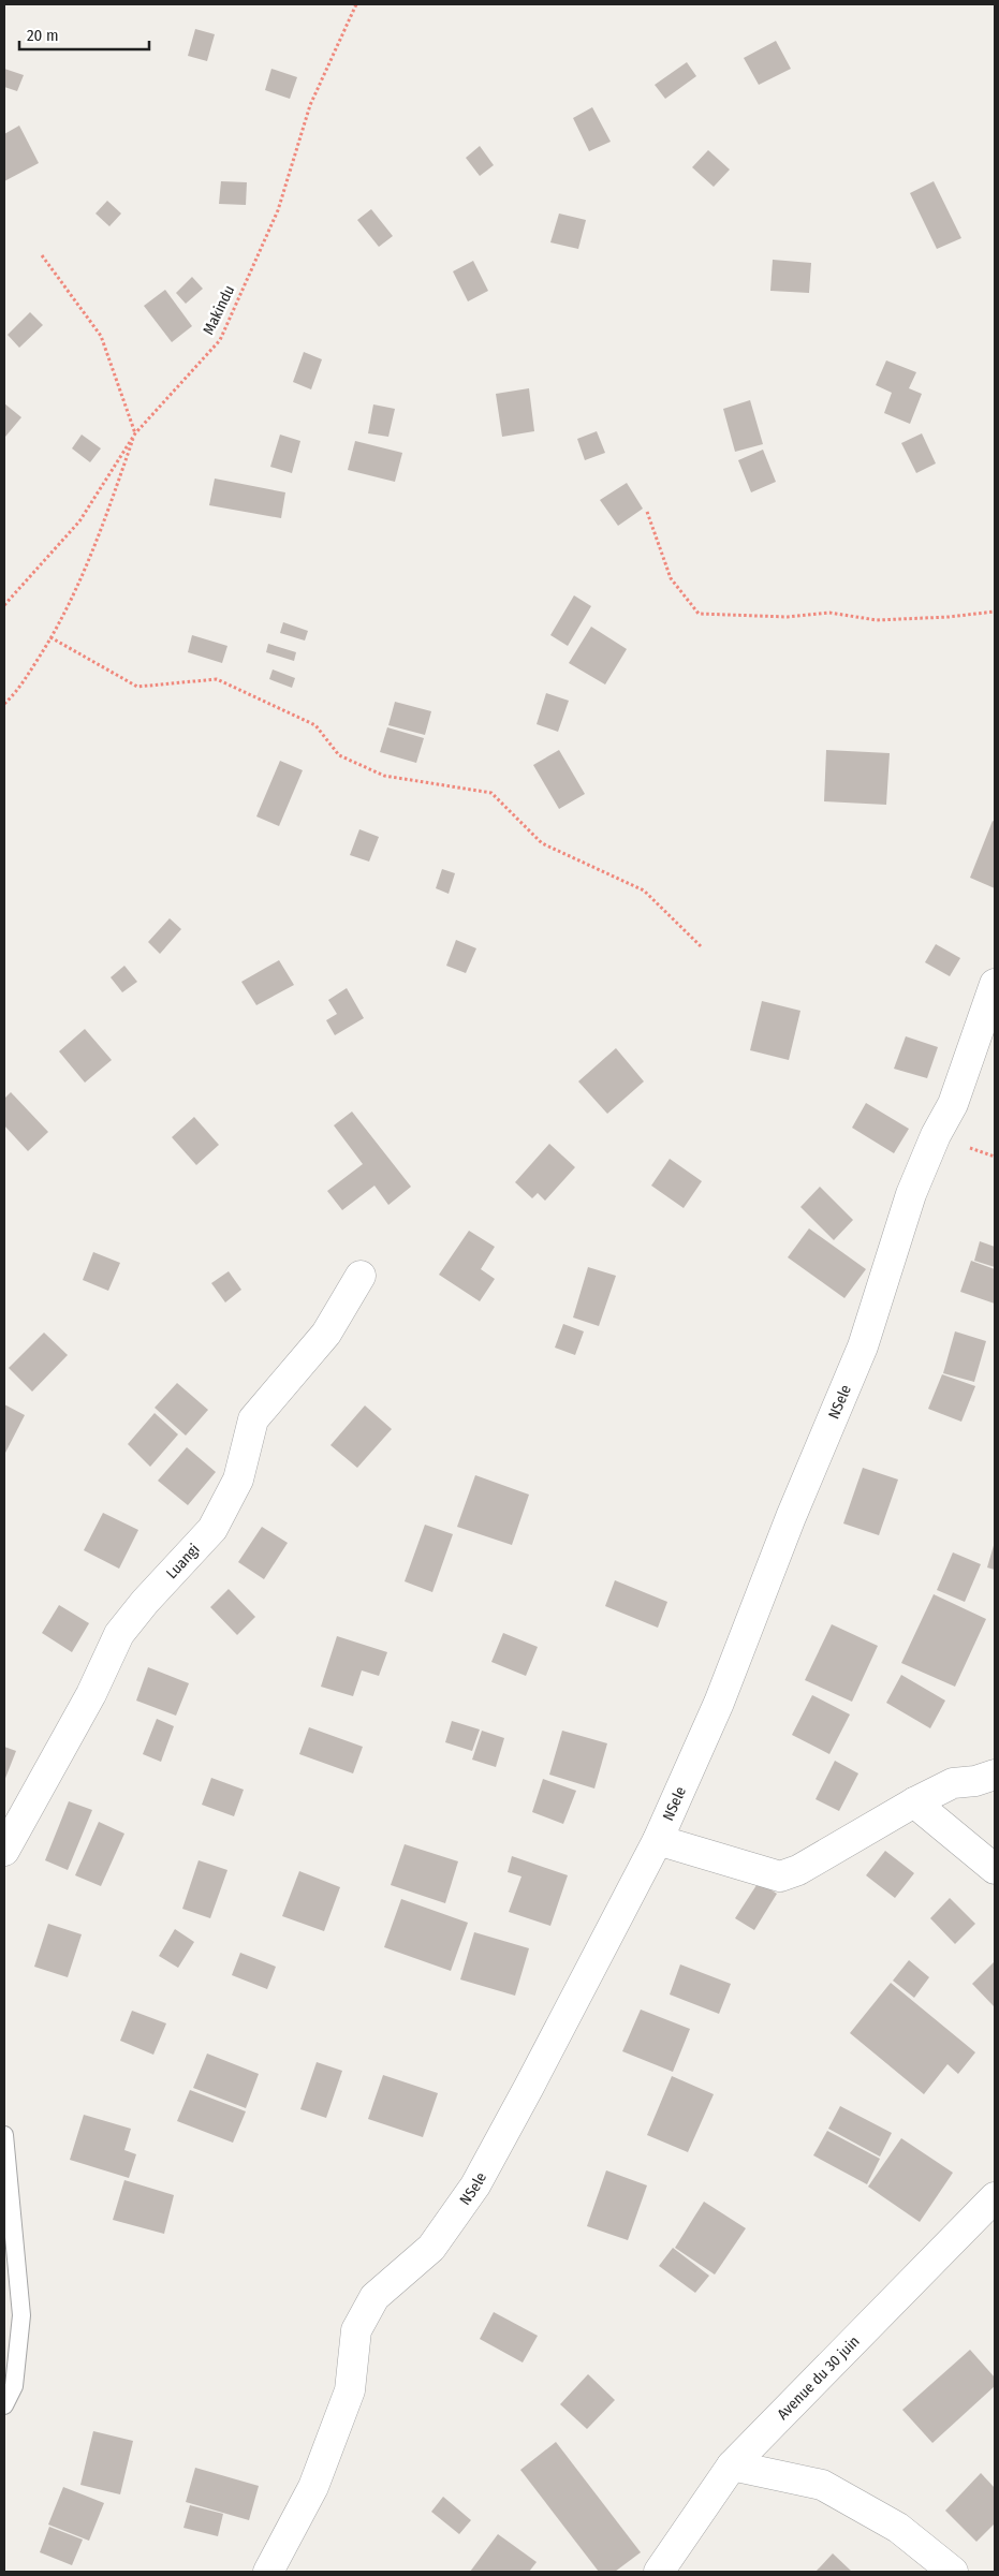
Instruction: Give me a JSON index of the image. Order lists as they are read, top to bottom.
{
  "streets": {
    "street": ["NSele", "Luangi", "Avenue du 30 juin"],
    "path": ["Makindu"]
  },
  "scale_bar": "20 m"
}
